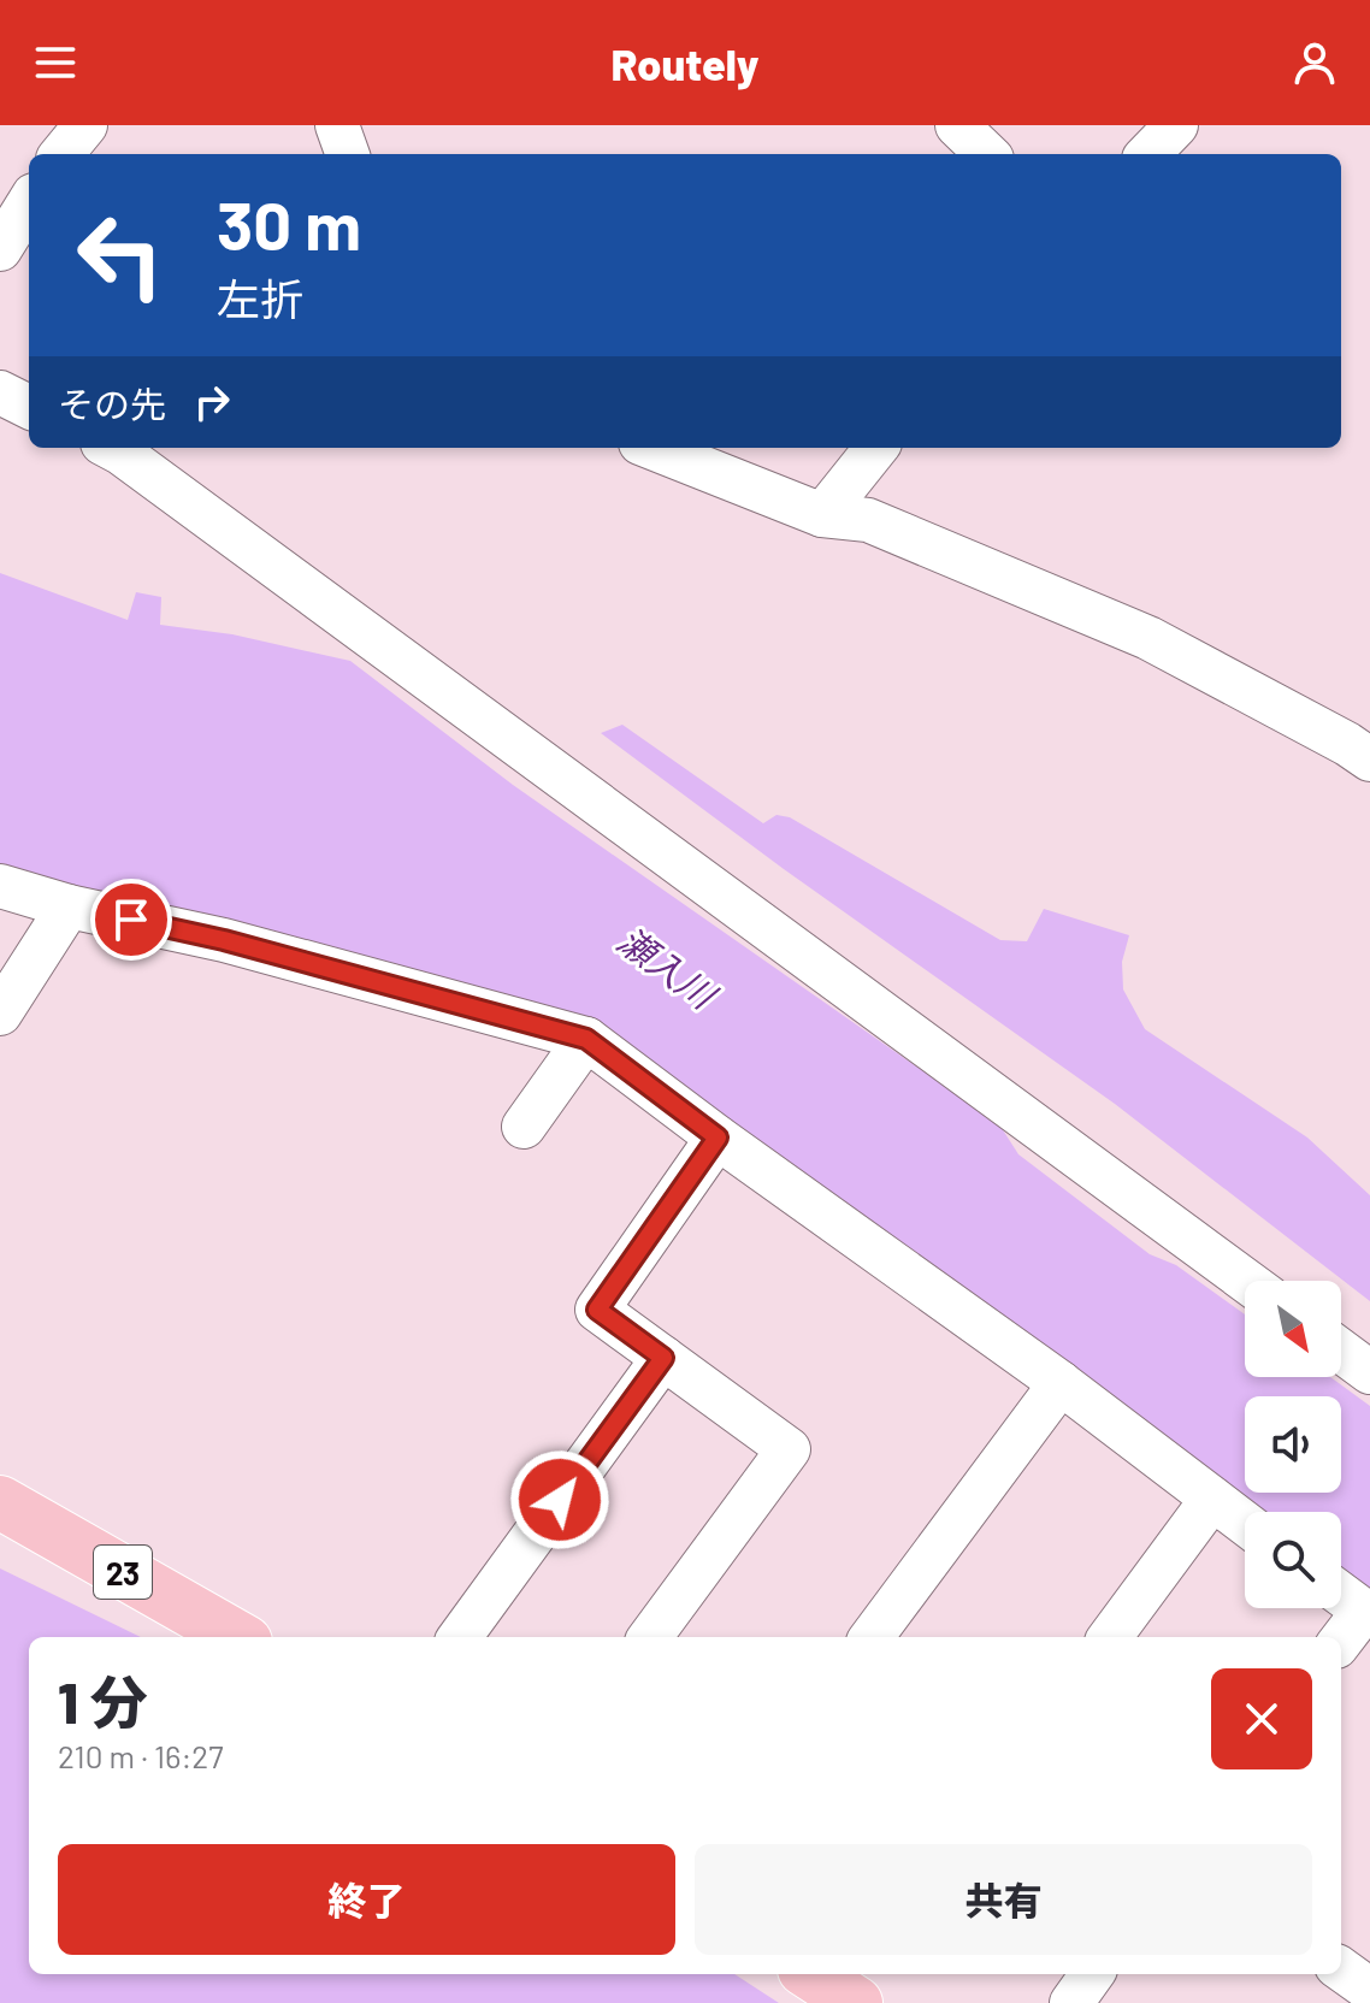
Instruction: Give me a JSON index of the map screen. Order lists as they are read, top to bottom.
{
  "streets": {
    "main road": ["23"]
  },
  "water": ["瀬入川"],
  "north": "bottom right",
  "page": {
    "header": "Routely",
    "turn": ["30 m", "左折"],
    "then": "その先",
    "heading": ["1 分", "210 m · 16:27"],
    "buttons": ["終了", "共有"]
  }
}
